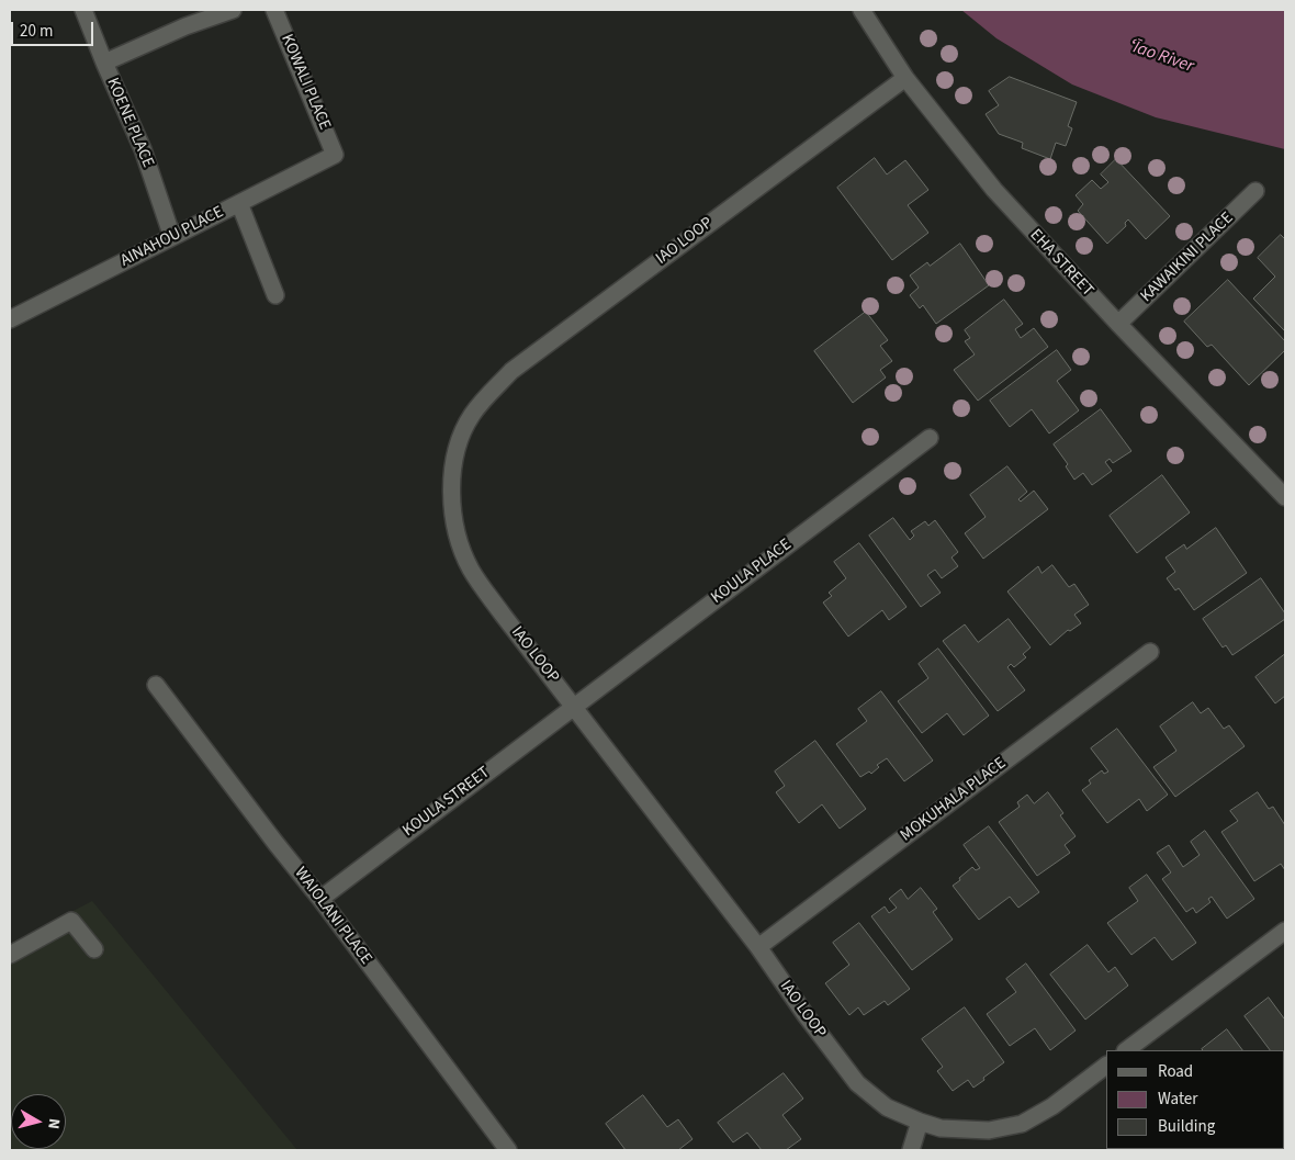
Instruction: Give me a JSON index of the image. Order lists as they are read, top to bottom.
{
  "streets": {
    "street": [
      "KOWALI PLACE",
      "KOENE PLACE",
      "AINAHOU PLACE",
      "IAO LOOP",
      "KAWAIKINI PLACE",
      "EHA STREET",
      "KOULA PLACE",
      "MOKUHALA PLACE",
      "KOULA STREET",
      "WAIOLANI PLACE"
    ]
  },
  "crossings": [
    ["KOWALI PLACE", "AINAHOU PLACE"],
    ["KOENE PLACE", "AINAHOU PLACE"],
    ["IAO LOOP", "EHA STREET"],
    ["IAO LOOP", "KOULA PLACE"],
    ["IAO LOOP", "MOKUHALA PLACE"],
    ["IAO LOOP", "KOULA STREET"],
    ["KAWAIKINI PLACE", "EHA STREET"],
    ["KOULA PLACE", "KOULA STREET"],
    ["KOULA STREET", "WAIOLANI PLACE"]
  ],
  "water": ["ʻĪao River"],
  "legend": ["Road", "Water", "Building"],
  "scale_bar": "20 m",
  "north": "right"
}
